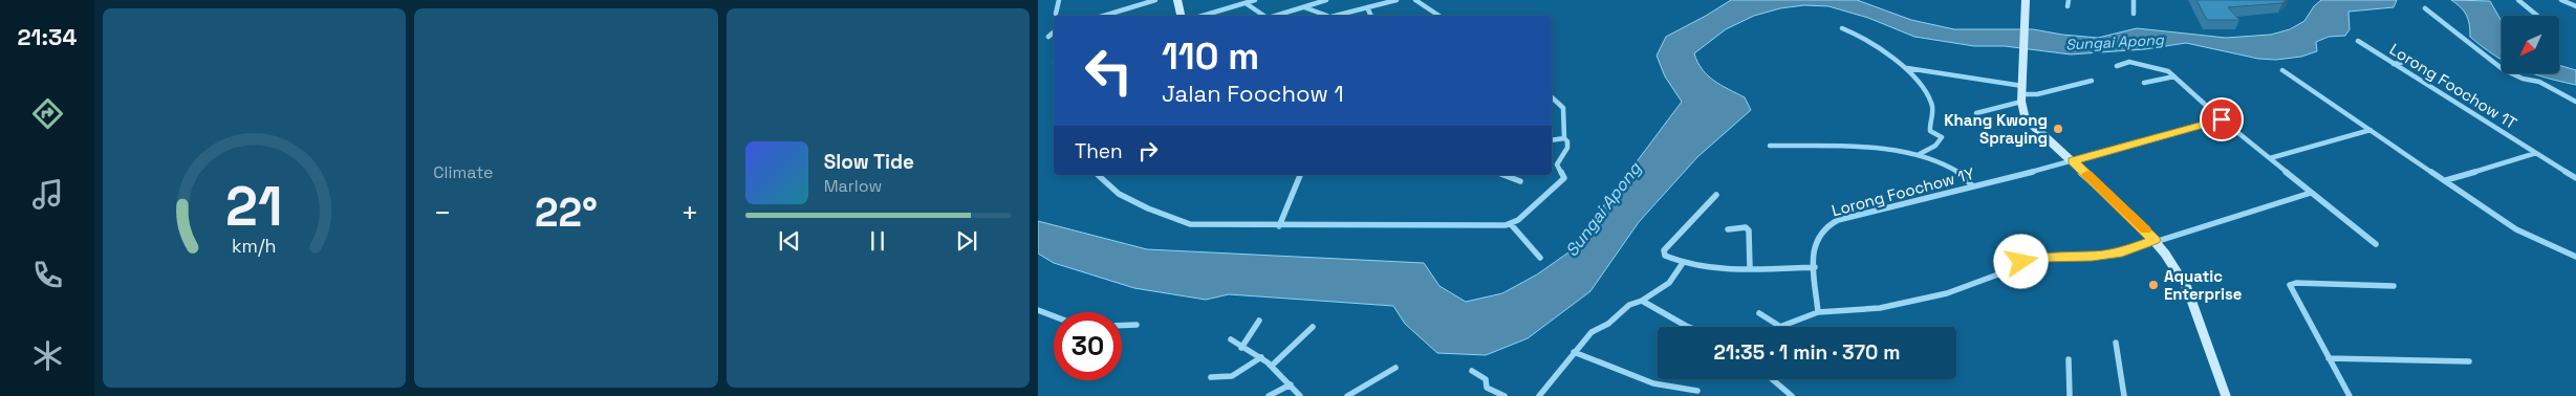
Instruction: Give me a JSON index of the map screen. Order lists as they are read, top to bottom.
{
  "streets": {
    "street": ["Lorong Foochow 1T", "Lorong Foochow 1Y"]
  },
  "water": ["Sungai Apong"],
  "places": ["Khang Kwong Spraying", "Aquatic Enterprise"],
  "north": "bottom left",
  "page": {
    "tabs": "21:34",
    "tile": "Climate",
    "turn": ["110 m", "Jalan Foochow 1"],
    "then": "Then",
    "song": ["Slow Tide", "Marlow"],
    "heat": ["−", "22°", "+"],
    "limit": "30",
    "trip": "21:35 · 1 min · 370 m",
    "gauge": ["21", "km/h"]
  }
}
